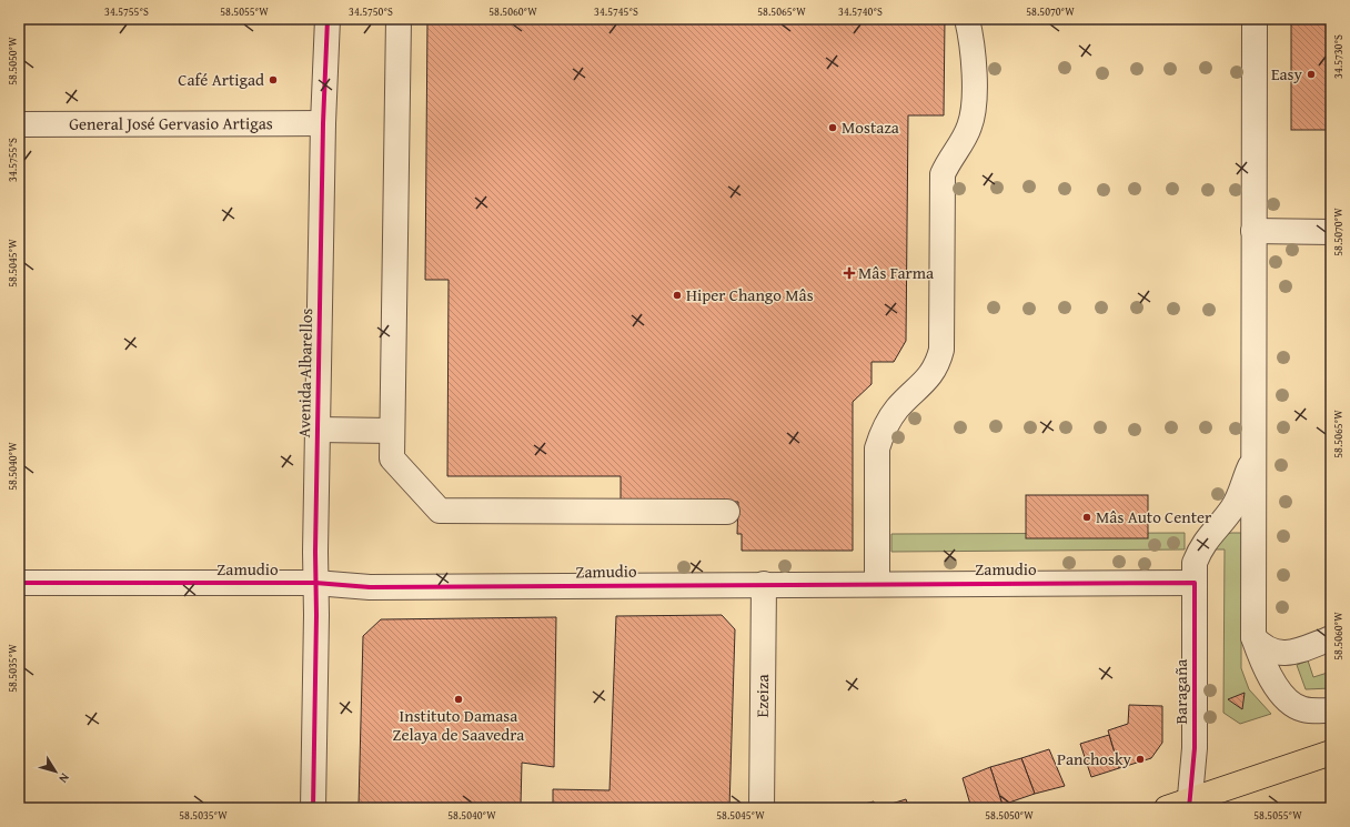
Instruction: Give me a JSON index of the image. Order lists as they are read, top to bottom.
{
  "streets": {
    "street": [
      "General José Gervasio Artigas",
      "Avenida Albarellos",
      "Zamudio",
      "Baragaña",
      "Ezeiza"
    ]
  },
  "crossings": [
    ["General José Gervasio Artigas", "Avenida Albarellos"],
    ["Avenida Albarellos", "Zamudio"],
    ["Zamudio", "Baragaña"],
    ["Zamudio", "Ezeiza"]
  ],
  "places": {
    "other": [
      "Easy",
      "Café Artigad",
      "Mostaza",
      "Hiper Chango Mâs",
      "Mâs Auto Center",
      "Instituto Damasa Zelaya de Saavedra",
      "Panchosky"
    ],
    "health": ["Mâs Farma"]
  },
  "north": "bottom right",
  "coordinates": [
    "34.5755°S",
    "58.5055°W",
    "34.5750°S",
    "58.5060°W",
    "34.5745°S",
    "58.5065°W",
    "34.5740°S",
    "58.5070°W",
    "34.5730°S",
    "58.5050°W",
    "58.5045°W",
    "58.5040°W",
    "58.5035°W"
  ]
}
